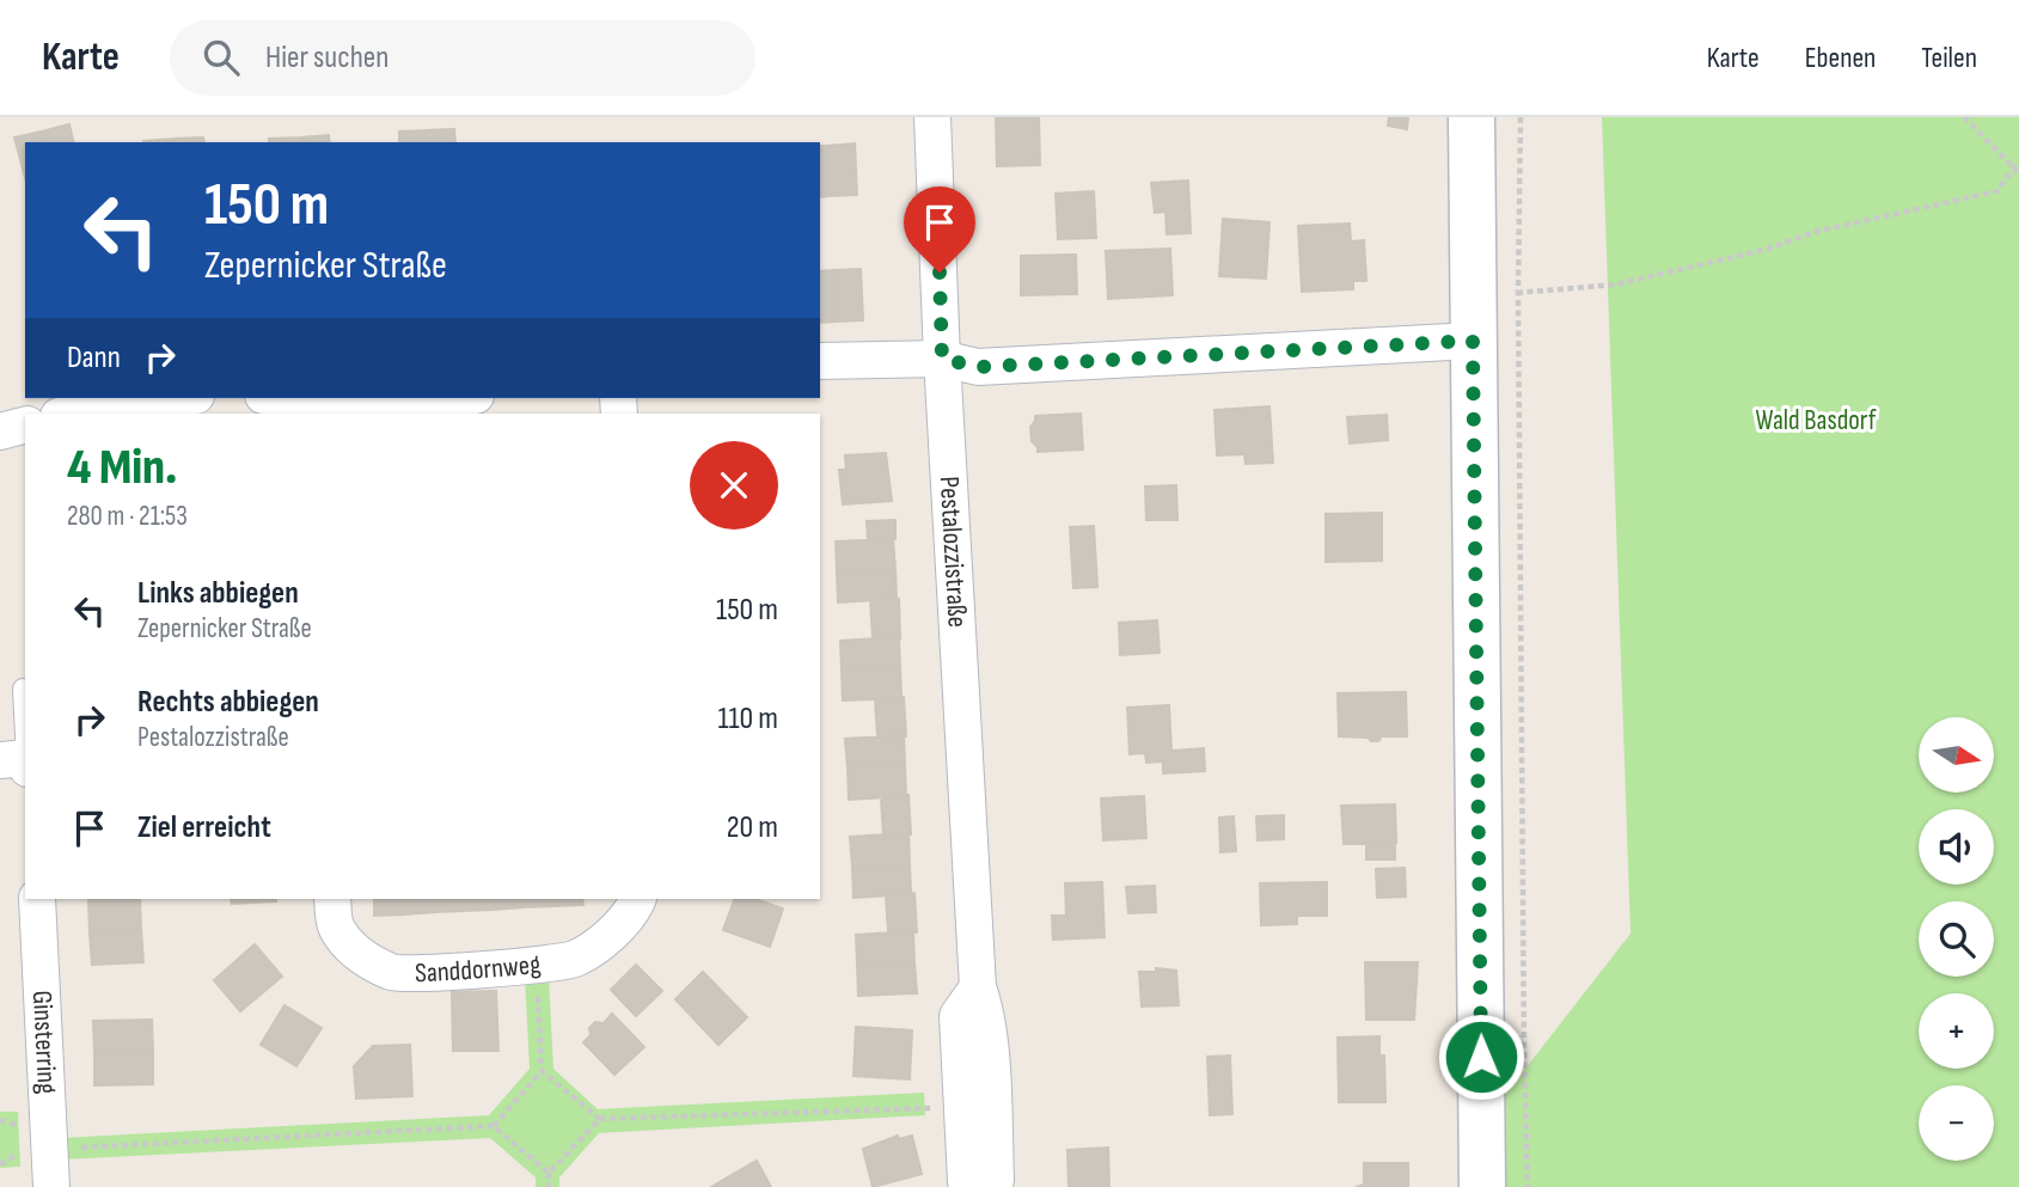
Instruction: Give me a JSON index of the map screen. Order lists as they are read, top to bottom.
{
  "streets": {
    "street": ["Pestalozzistraße", "Sanddornweg", "Ginsterring"]
  },
  "parks": ["Wald Basdorf"],
  "north": "right",
  "page": {
    "header": "Karte",
    "search": "Hier suchen",
    "nav": ["Karte", "Ebenen", "Teilen"],
    "turn": ["150 m", "Zepernicker Straße"],
    "then": "Dann",
    "heading": ["4 Min.", "280 m · 21:53"],
    "list": [
      {
        "name": "Links abbiegen",
        "note": "Zepernicker Straße",
        "value": "150 m"
      },
      {
        "name": "Rechts abbiegen",
        "note": "Pestalozzistraße",
        "value": "110 m"
      },
      {
        "name": "Ziel erreicht",
        "value": "20 m"
      }
    ],
    "map_buttons": ["+", "−"]
  }
}
